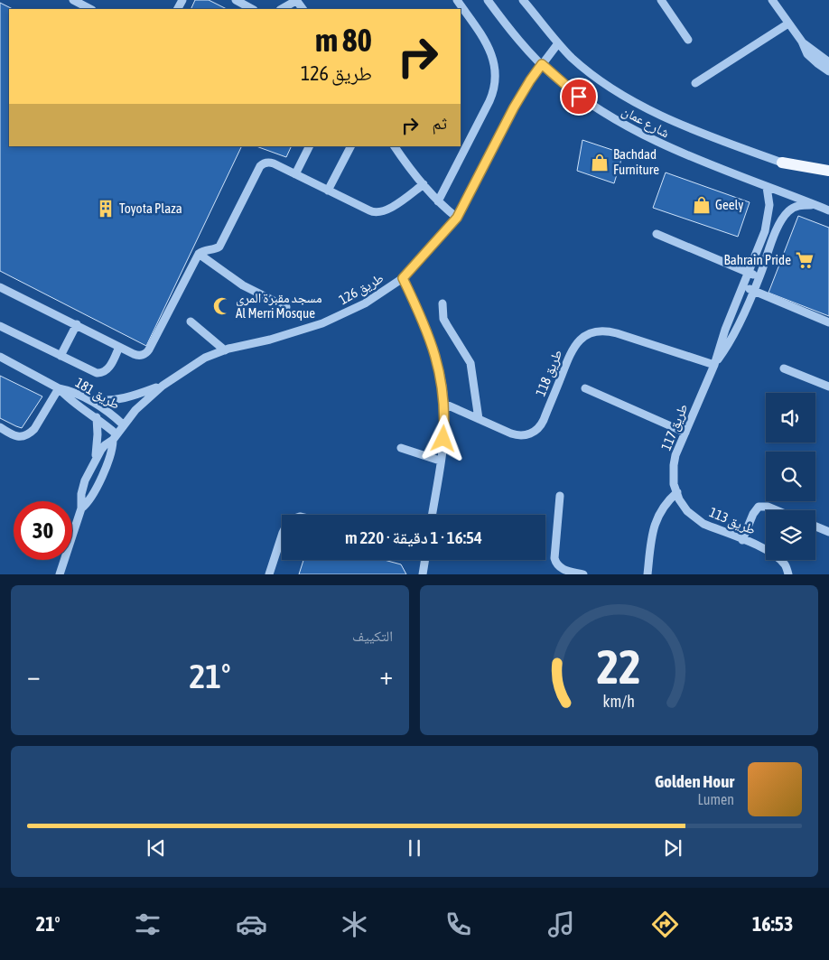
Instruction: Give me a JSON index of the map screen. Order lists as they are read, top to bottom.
{
  "streets": {
    "street": [
      "شارع عمان",
      "طريق 126",
      "طريق 118",
      "طريق 181",
      "طريق 117",
      "طريق 113"
    ]
  },
  "crossings": [
    ["شارع عمان", "طريق 126"],
    ["شارع عمان", "طريق 117"],
    ["طريق 126", "طريق 181"],
    ["طريق 118", "طريق 117"],
    ["طريق 117", "طريق 113"]
  ],
  "places": {
    "shop": ["Bachdad Furniture", "Geely"],
    "building": ["Toyota Plaza"],
    "supermarket": ["Bahrain Pride"],
    "mosque": ["مسجد مقبرة المري Al Merri Mosque"]
  },
  "page": {
    "turn": ["80 m", "طريق 126"],
    "then": "ثم",
    "limit": "30",
    "trip": "16:54 · 1 دقيقة · 220 m",
    "tile": "التكييف",
    "heat": ["−", "21°", "+"],
    "song": ["Golden Hour", "Lumen"],
    "tabs": ["16:53", "21°"],
    "gauge": ["22", "km/h"]
  }
}
